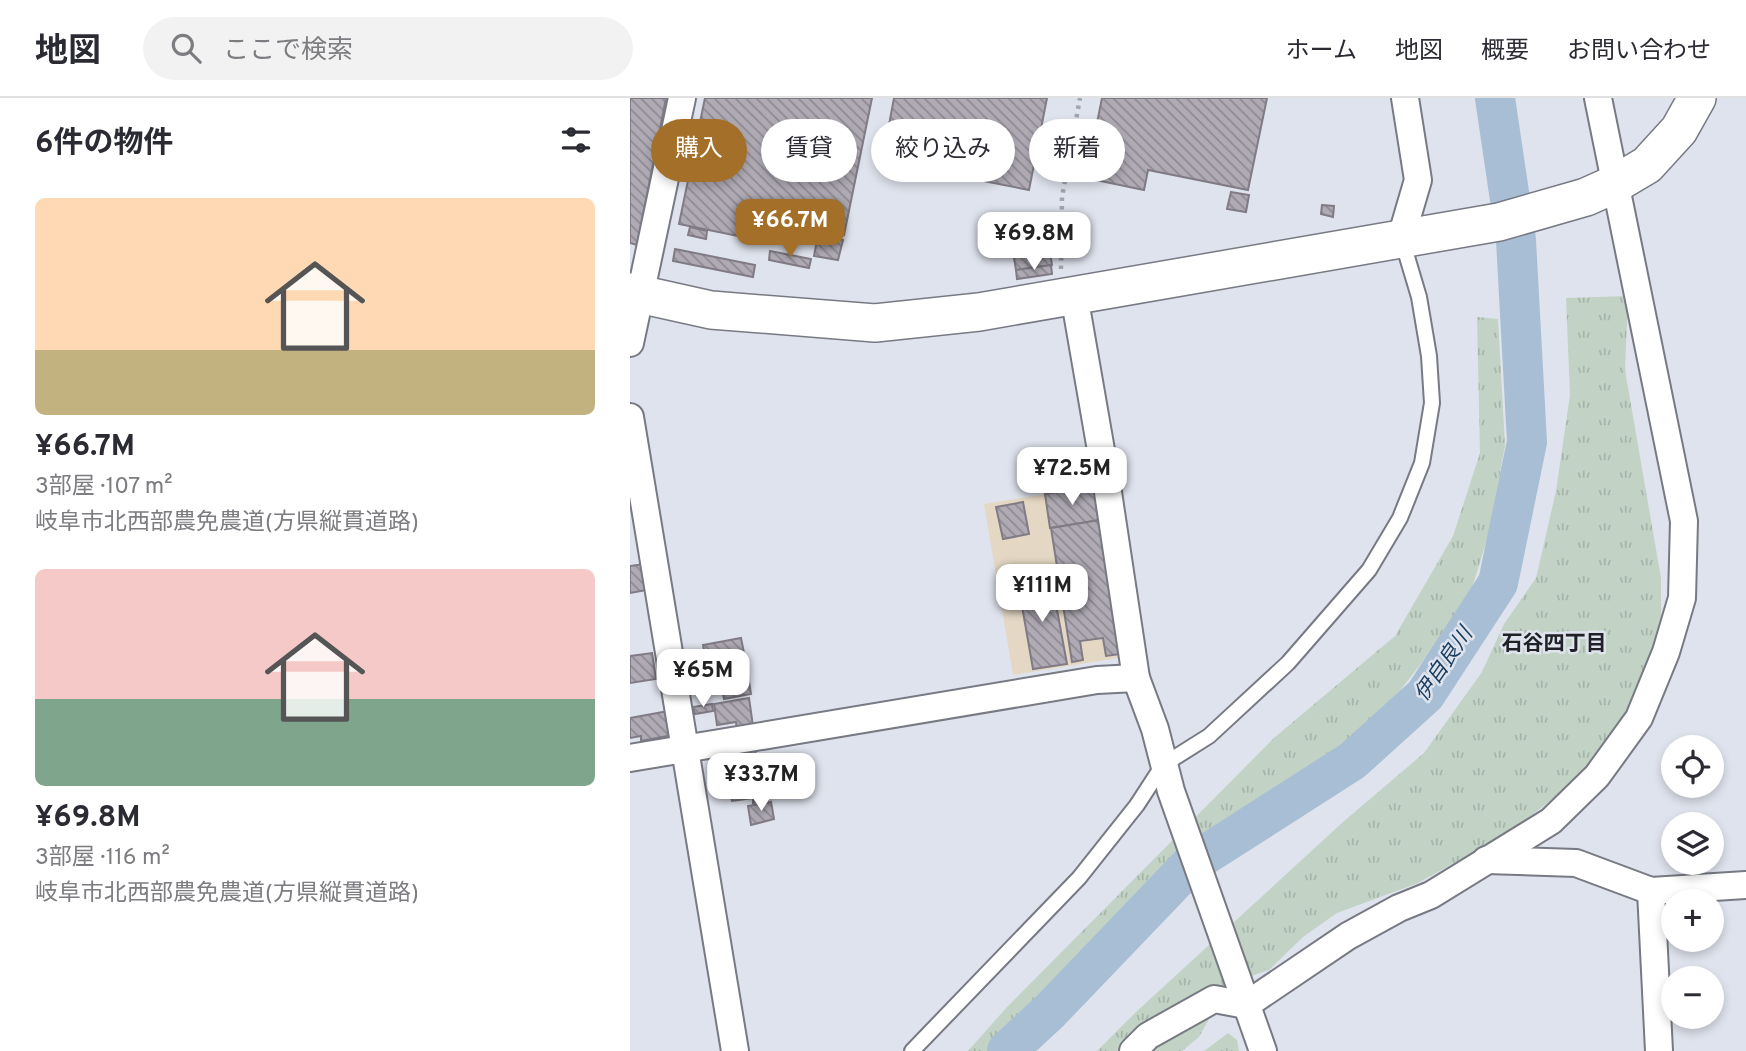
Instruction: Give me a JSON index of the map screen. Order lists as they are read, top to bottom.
{
  "districts": ["石谷四丁目"],
  "water": ["伊自良川"],
  "page": {
    "header": "地図",
    "search": "ここで検索",
    "nav": [
      "ホーム",
      "地図",
      "概要",
      "お問い合わせ"
    ],
    "heading": "6件の物件",
    "chip": [
      "購入",
      "賃貸",
      "絞り込み",
      "新着"
    ],
    "list": [
      {
        "name": "¥66.7M",
        "note": "3部屋 · 107 m² · 岐阜市北西部農免農道(方県縦貫道路)"
      },
      {
        "name": "¥69.8M",
        "note": "3部屋 · 116 m² · 岐阜市北西部農免農道(方県縦貫道路)"
      }
    ],
    "price": [
      "¥66.7M",
      "¥69.8M",
      "¥72.5M",
      "¥111M",
      "¥65M",
      "¥33.7M"
    ],
    "map_buttons": ["+", "−"]
  }
}
